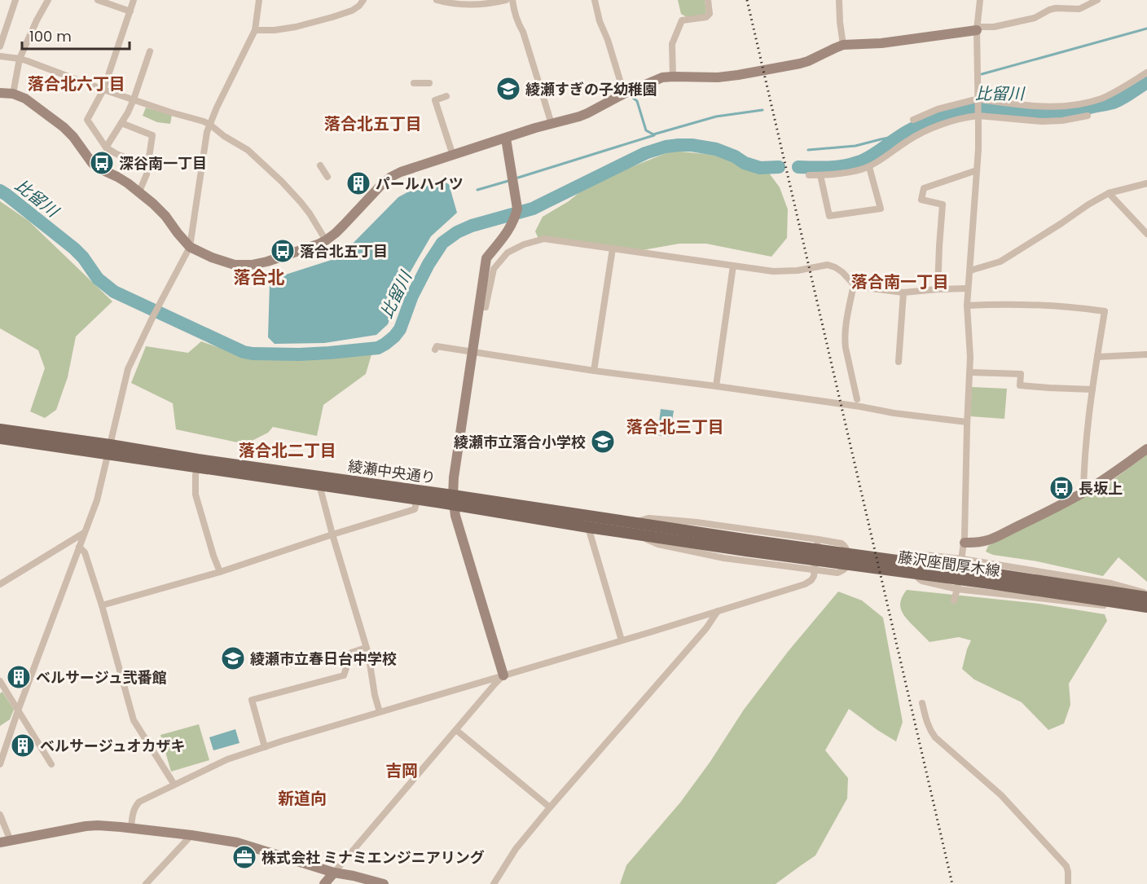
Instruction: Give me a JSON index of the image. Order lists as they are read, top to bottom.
{
  "streets": {
    "main road": ["綾瀬中央通り", "藤沢座間厚木線"]
  },
  "crossings": [
    ["綾瀬中央通り", "藤沢座間厚木線"]
  ],
  "districts": [
    "落合北六丁目",
    "落合北五丁目",
    "落合北",
    "落合南一丁目",
    "落合北三丁目",
    "落合北二丁目",
    "吉岡",
    "新道向"
  ],
  "water": ["比留川"],
  "places": {
    "school or university": ["綾瀬すぎの子幼稚園", "綾瀬市立落合小学校", "綾瀬市立春日台中学校"],
    "bus stop": ["深谷南一丁目", "落合北五丁目", "長坂上"],
    "building": ["パールハイツ", "ベルサージュ弐番館", "ベルサージュオカザキ"],
    "office": ["株式会社 ミナミエンジニアリング"]
  },
  "scale_bar": "100 m"
}
